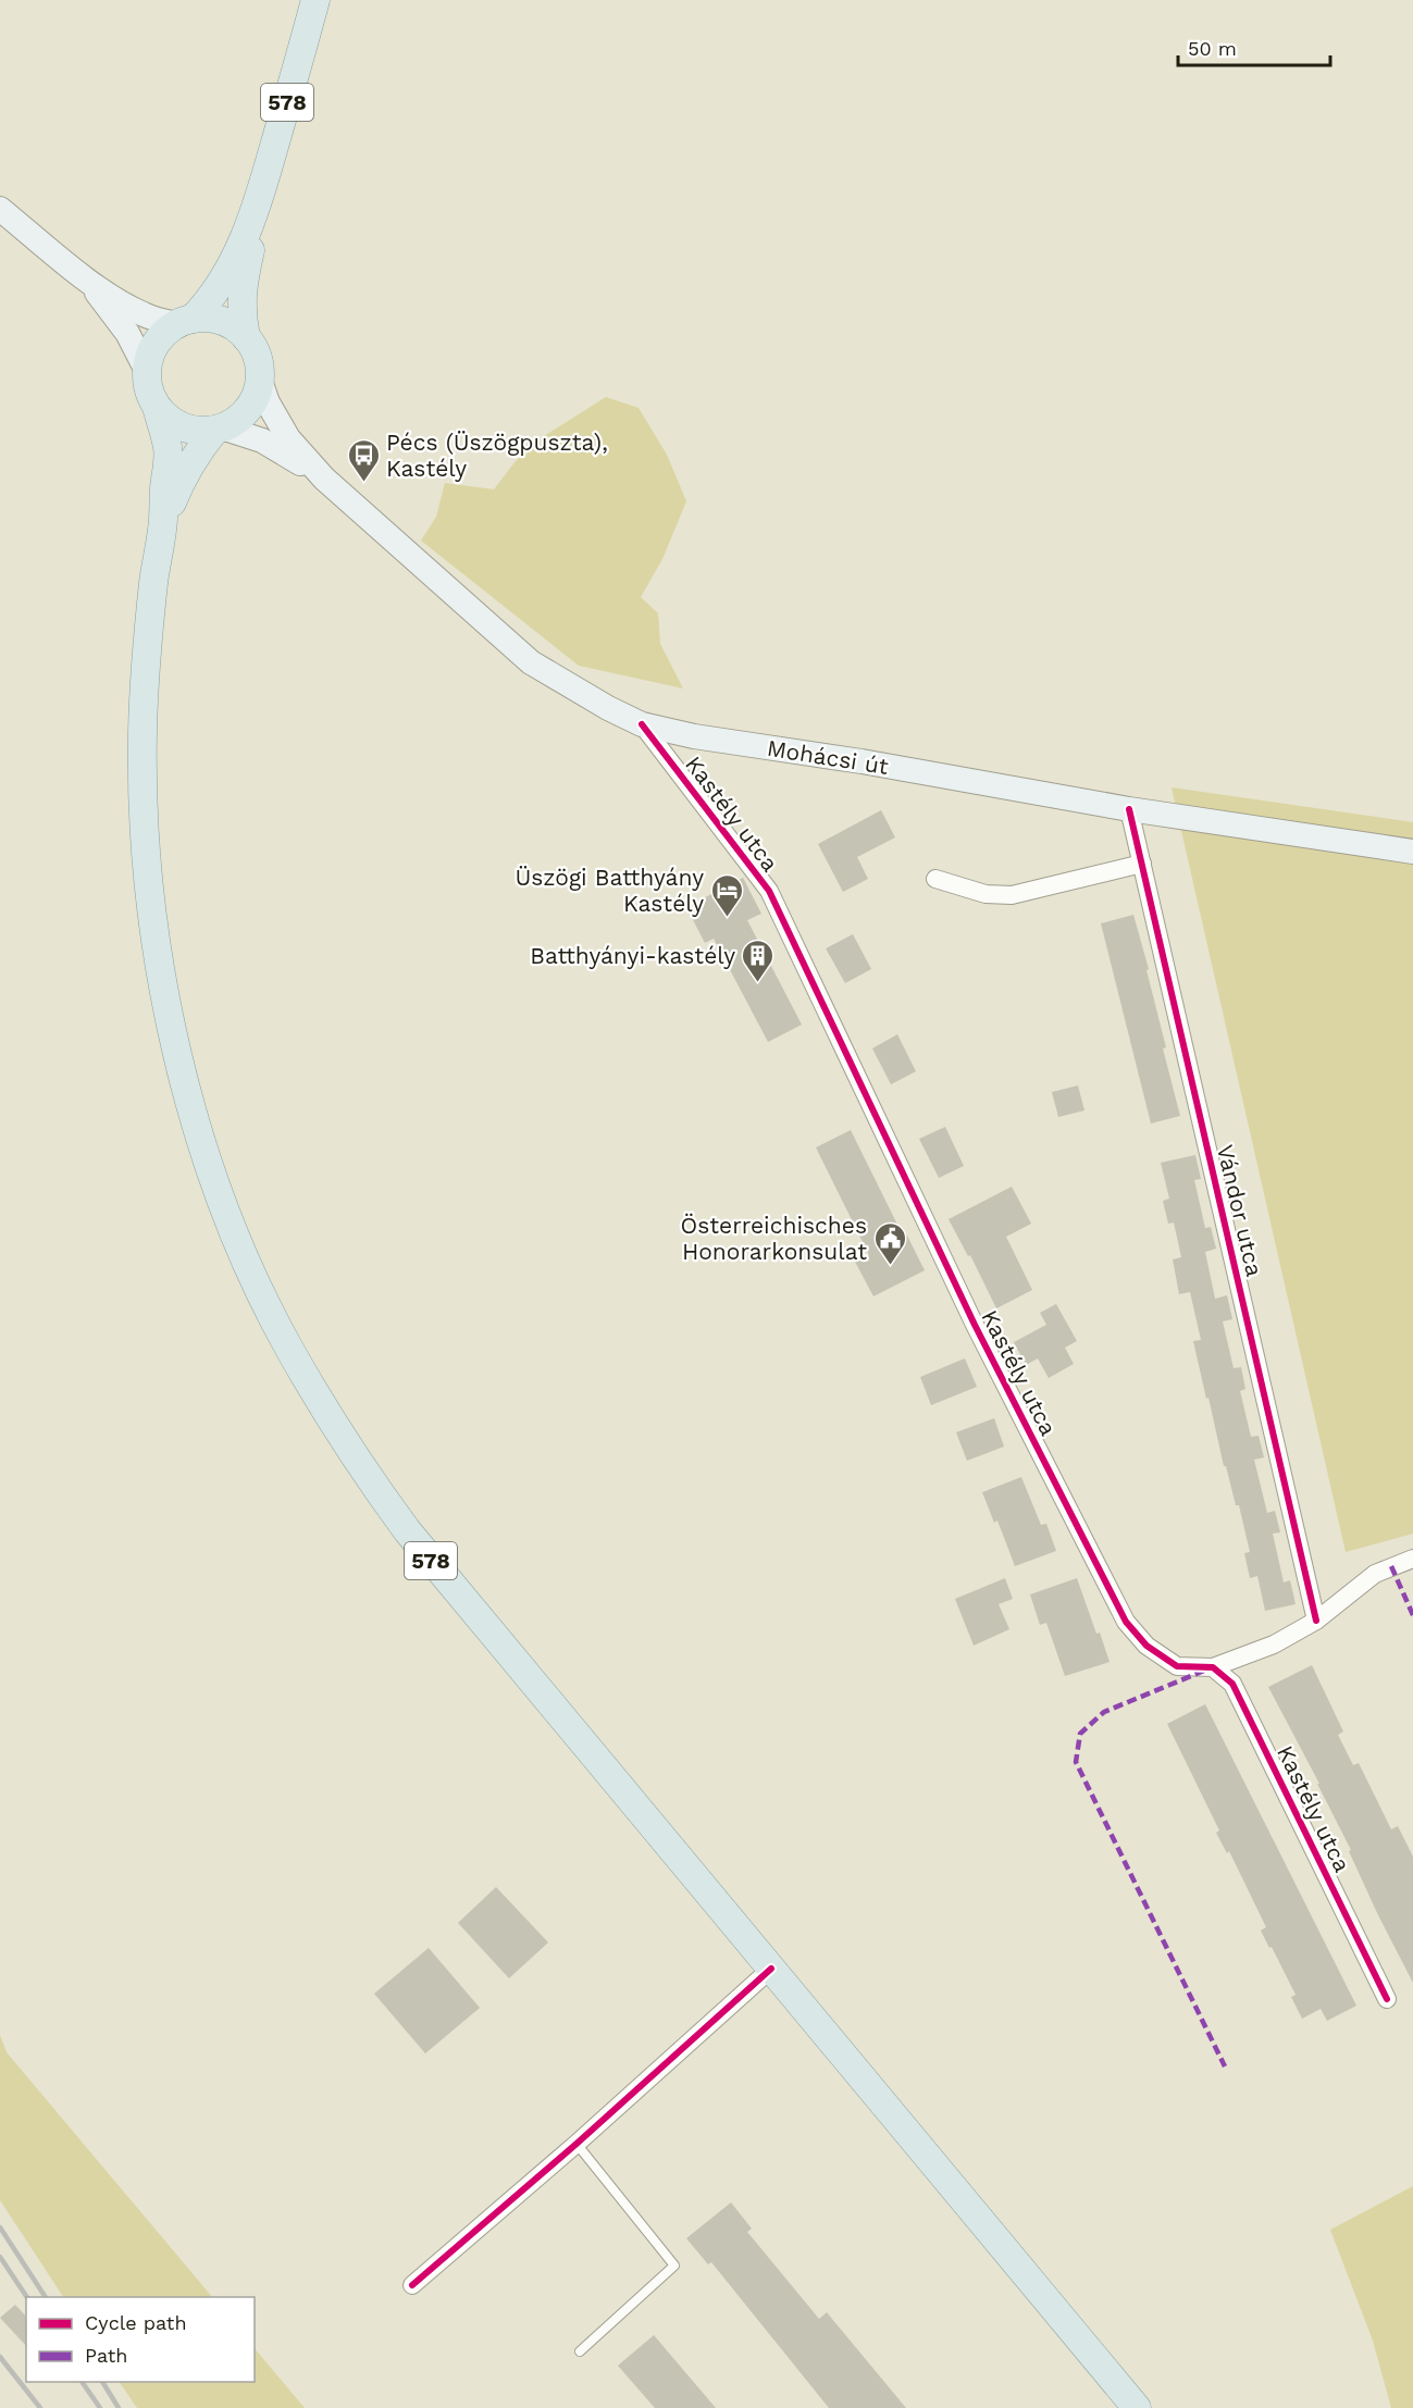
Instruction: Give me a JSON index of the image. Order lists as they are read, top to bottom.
{
  "streets": {
    "main road": ["578", "Mohácsi út"],
    "street": ["Kastély utca", "Vándor utca"]
  },
  "crossings": [
    ["Mohácsi út", "Kastély utca"],
    ["Mohácsi út", "Vándor utca"]
  ],
  "places": {
    "bus stop": ["Pécs (Üszögpuszta), Kastély"],
    "hotel": ["Üszögi Batthyány Kastély"],
    "building": ["Batthyányi-kastély"],
    "public building": ["Österreichisches Honorarkonsulat"]
  },
  "legend": ["Cycle path", "Path"],
  "scale_bar": "50 m"
}
